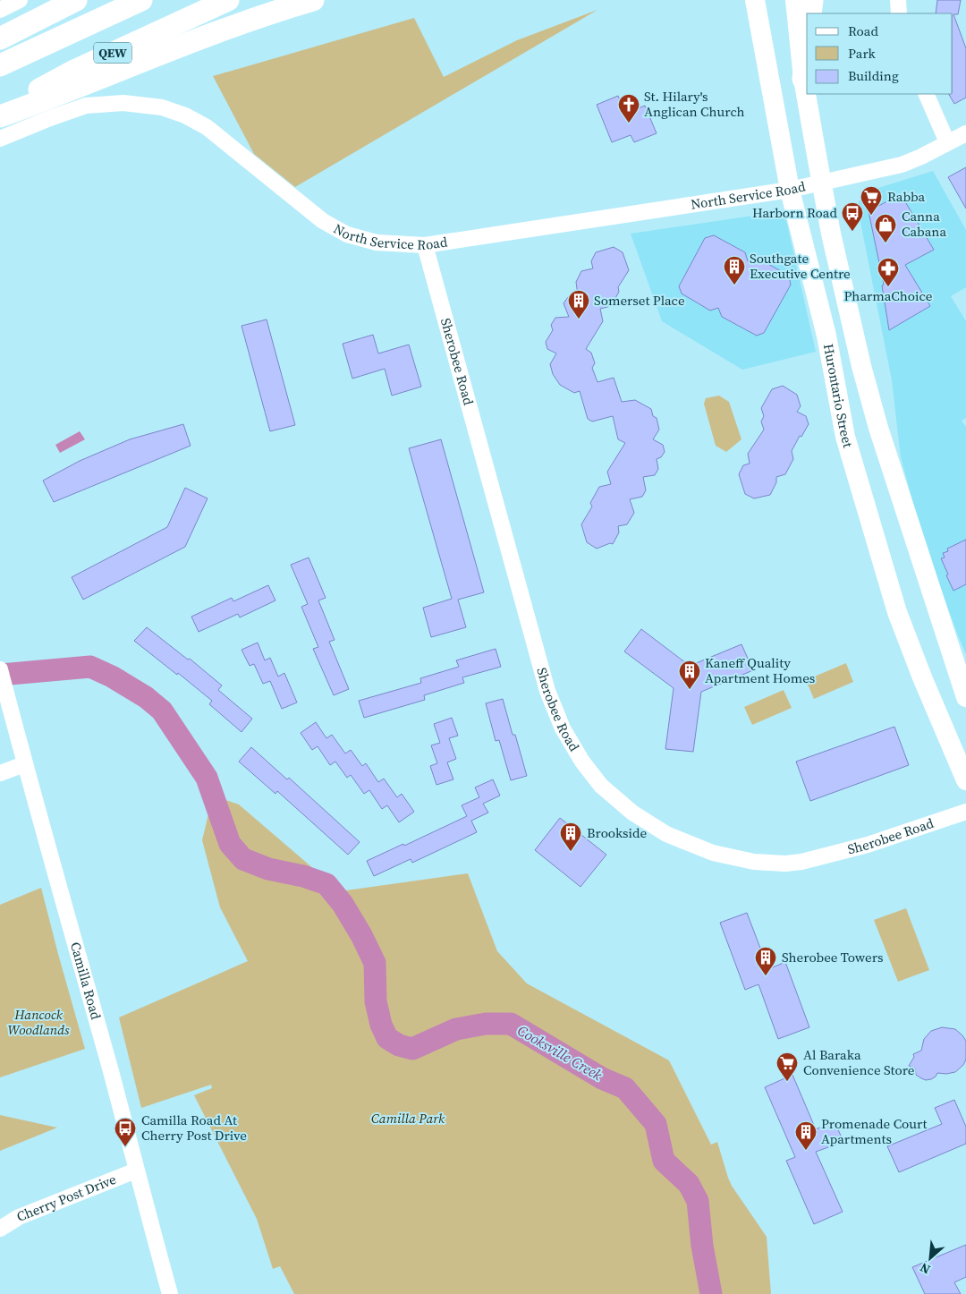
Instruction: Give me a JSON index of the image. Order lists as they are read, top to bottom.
{
  "streets": {
    "highway": ["QEW"],
    "main road": ["Hurontario Street"],
    "street": [
      "North Service Road",
      "Sherobee Road",
      "Camilla Road",
      "Cherry Post Drive"
    ]
  },
  "crossings": [
    ["North Service Road", "Sherobee Road"],
    ["North Service Road", "Hurontario Street"],
    ["Camilla Road", "Cherry Post Drive"]
  ],
  "water": ["Cooksville Creek"],
  "parks": ["Hancock Woodlands", "Camilla Park"],
  "places": {
    "church": ["St. Hilary's Anglican Church"],
    "supermarket": ["Rabba", "Al Baraka Convenience Store"],
    "bus stop": ["Harborn Road", "Camilla Road At Cherry Post Drive"],
    "shop": ["Canna Cabana"],
    "building": [
      "Southgate Executive Centre",
      "Somerset Place",
      "Kaneff Quality Apartment Homes",
      "Brookside",
      "Sherobee Towers",
      "Promenade Court Apartments"
    ],
    "pharmacy": ["PharmaChoice"]
  },
  "legend": ["Road", "Park", "Building"],
  "north": "bottom left"
}
